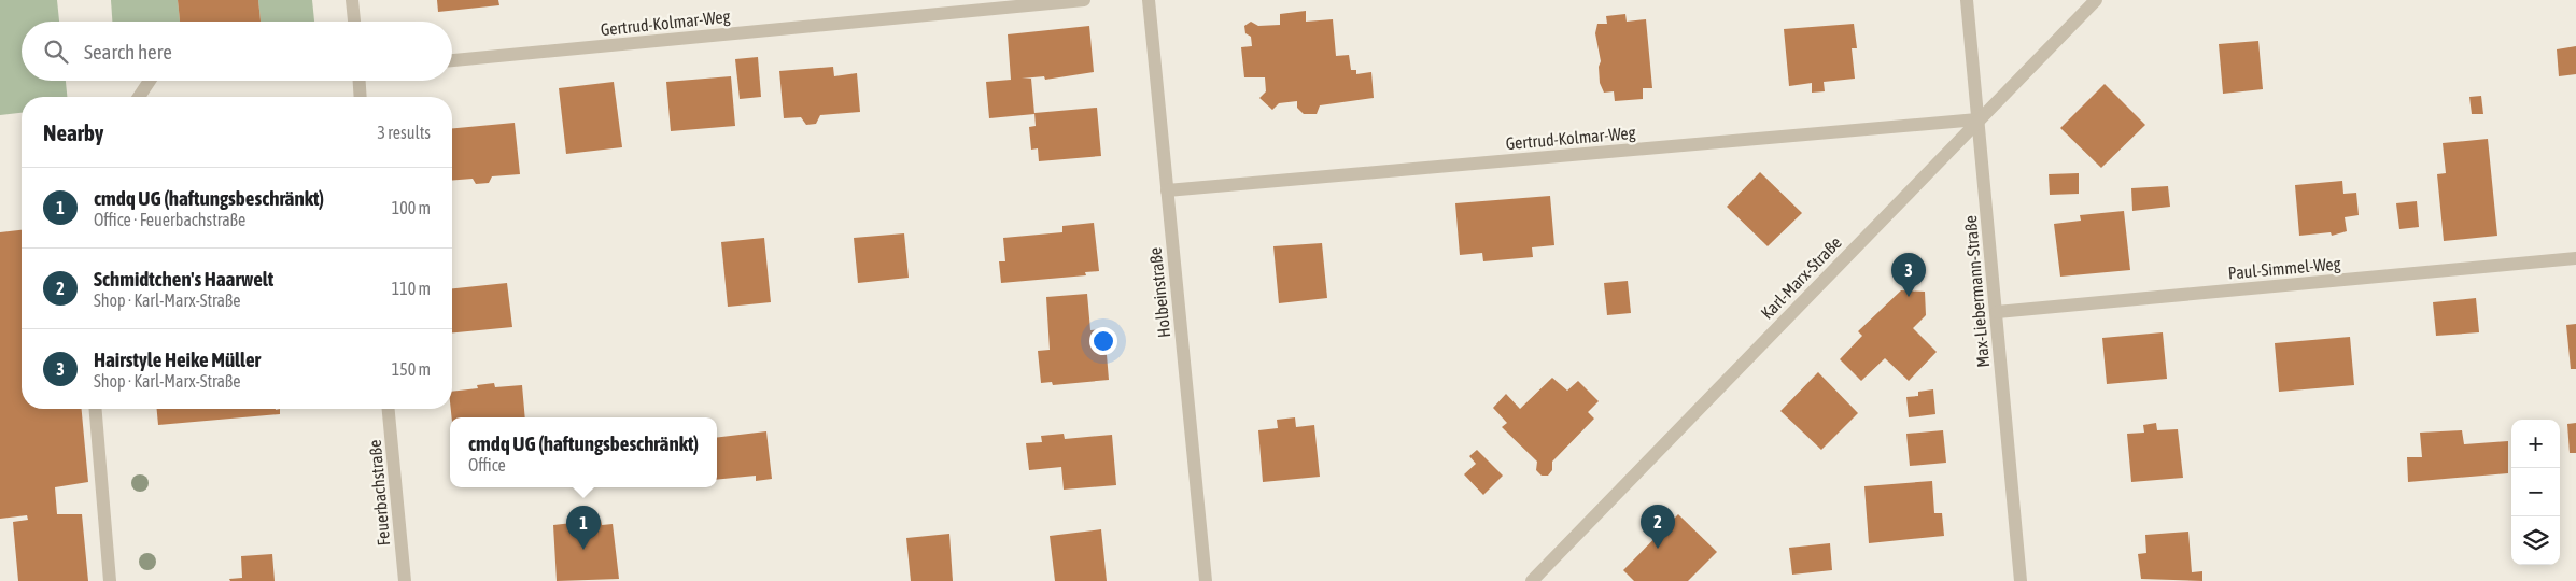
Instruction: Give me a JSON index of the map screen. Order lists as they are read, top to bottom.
{
  "streets": {
    "street": [
      "Gertrud-Kolmar-Weg",
      "Paul-Simmel-Weg",
      "Karl-Marx-Straße",
      "Max-Liebermann-Straße",
      "Holbeinstraße",
      "Feuerbachstraße"
    ]
  },
  "crossings": [
    ["Gertrud-Kolmar-Weg", "Karl-Marx-Straße"],
    ["Gertrud-Kolmar-Weg", "Max-Liebermann-Straße"],
    ["Gertrud-Kolmar-Weg", "Holbeinstraße"],
    ["Paul-Simmel-Weg", "Max-Liebermann-Straße"],
    ["Karl-Marx-Straße", "Max-Liebermann-Straße"]
  ],
  "page": {
    "search": "Search here",
    "heading": ["Nearby", "3 results"],
    "list": [
      {
        "mark": "1",
        "name": "cmdq UG (haftungsbeschränkt)",
        "note": "Office · Feuerbachstraße",
        "value": "100 m"
      },
      {
        "mark": "2",
        "name": "Schmidtchen's Haarwelt",
        "note": "Shop · Karl-Marx-Straße",
        "value": "110 m"
      },
      {
        "mark": "3",
        "name": "Hairstyle Heike Müller",
        "note": "Shop · Karl-Marx-Straße",
        "value": "150 m"
      }
    ],
    "pins": ["3", "2", "1"],
    "popup": ["cmdq UG (haftungsbeschränkt)", "Office"],
    "map_buttons": ["+", "−"]
  }
}
